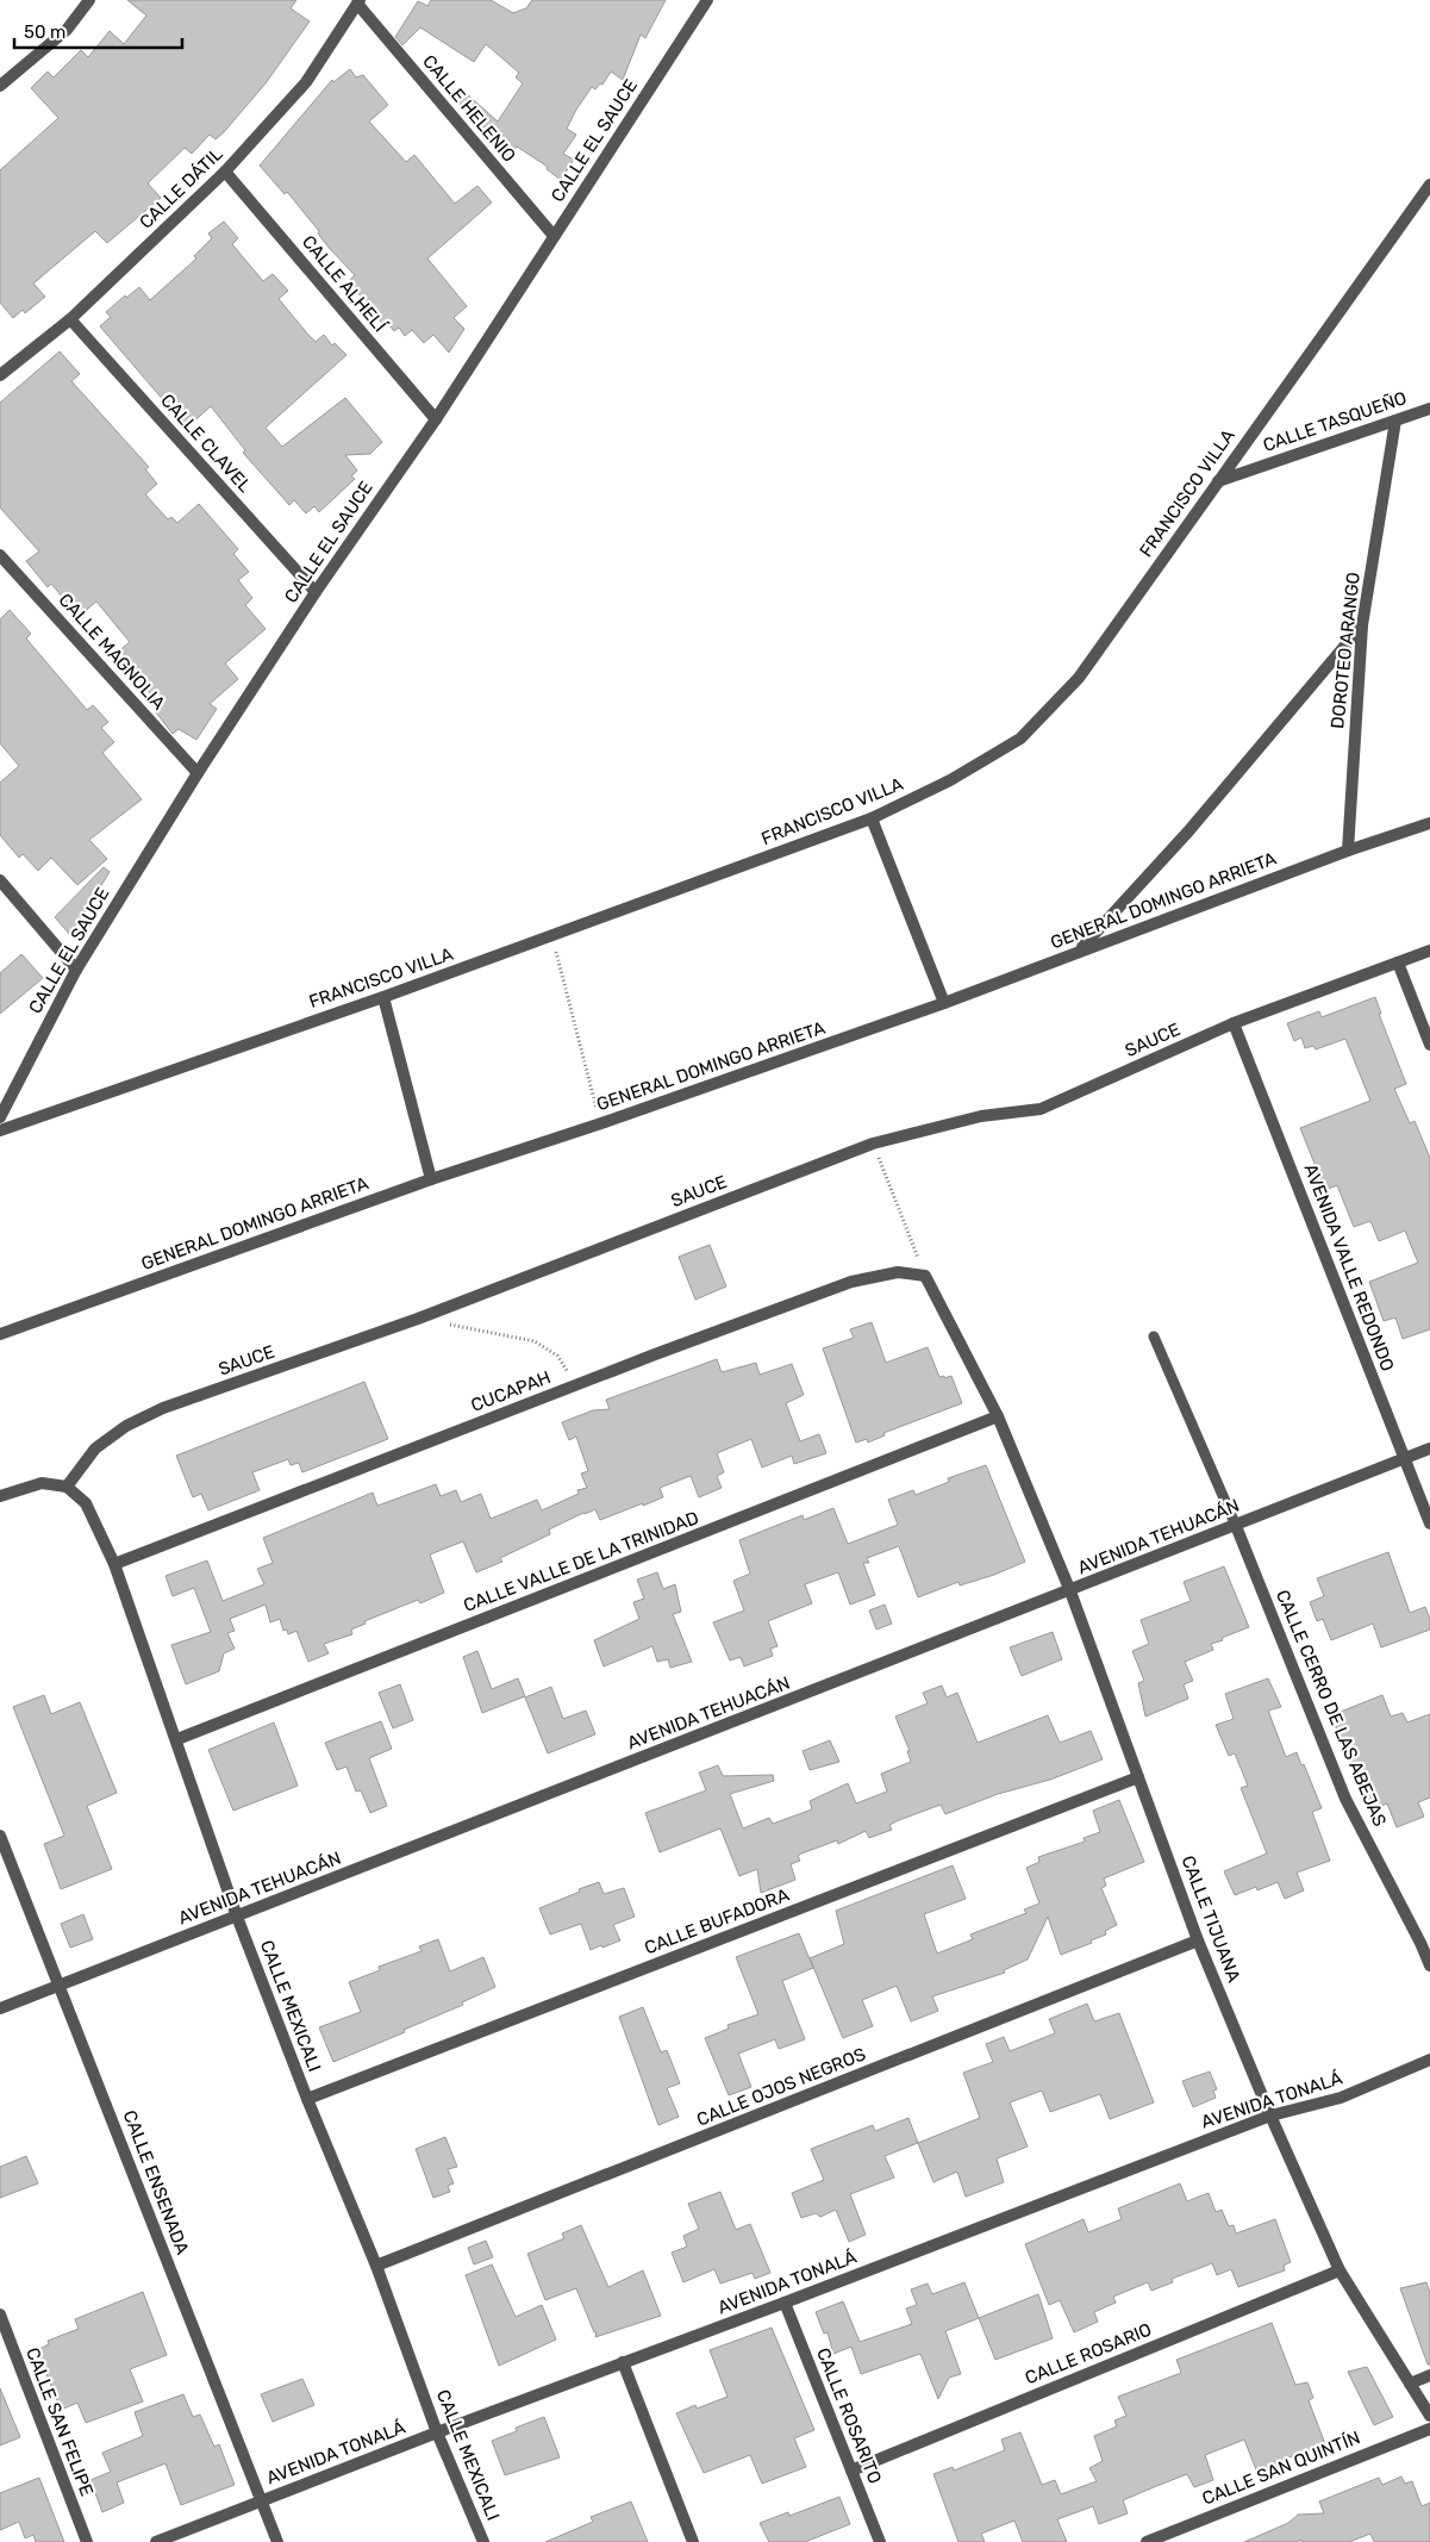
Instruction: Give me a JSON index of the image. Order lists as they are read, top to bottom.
{
  "streets": {
    "street": [
      "CALLE HELENIO",
      "CALLE EL SAUCE",
      "CALLE DÁTIL",
      "CALLE ALHELÍ",
      "CALLE TASQUEÑO",
      "CALLE CLAVEL",
      "FRANCISCO VILLA",
      "DOROTEO ARANGO",
      "CALLE MAGNOLIA",
      "GENERAL DOMINGO ARRIETA",
      "SAUCE",
      "AVENIDA VALLE REDONDO",
      "CUCAPAH",
      "AVENIDA TEHUACÁN",
      "CALLE VALLE DE LA TRINIDAD",
      "CALLE CERRO DE LAS ABEJAS",
      "CALLE TIJUANA",
      "CALLE BUFADORA",
      "CALLE MEXICALI",
      "CALLE OJOS NEGROS",
      "AVENIDA TONALÁ",
      "CALLE ENSENADA",
      "CALLE ROSARIO",
      "CALLE ROSARITO",
      "CALLE SAN FELIPE",
      "CALLE SAN QUINTÍN"
    ]
  },
  "crossings": [
    ["CALLE HELENIO", "CALLE EL SAUCE"],
    ["CALLE HELENIO", "CALLE DÁTIL"],
    ["CALLE EL SAUCE", "CALLE ALHELÍ"],
    ["CALLE EL SAUCE", "CALLE CLAVEL"],
    ["CALLE EL SAUCE", "CALLE MAGNOLIA"],
    ["CALLE DÁTIL", "CALLE ALHELÍ"],
    ["CALLE DÁTIL", "CALLE CLAVEL"],
    ["CALLE TASQUEÑO", "FRANCISCO VILLA"],
    ["CALLE TASQUEÑO", "DOROTEO ARANGO"],
    ["DOROTEO ARANGO", "GENERAL DOMINGO ARRIETA"],
    ["SAUCE", "AVENIDA VALLE REDONDO"],
    ["SAUCE", "CALLE MEXICALI"],
    ["AVENIDA VALLE REDONDO", "AVENIDA TEHUACÁN"],
    ["CUCAPAH", "CALLE TIJUANA"],
    ["CUCAPAH", "CALLE MEXICALI"],
    ["AVENIDA TEHUACÁN", "CALLE CERRO DE LAS ABEJAS"],
    ["AVENIDA TEHUACÁN", "CALLE TIJUANA"],
    ["AVENIDA TEHUACÁN", "CALLE MEXICALI"],
    ["AVENIDA TEHUACÁN", "CALLE ENSENADA"],
    ["CALLE VALLE DE LA TRINIDAD", "CALLE TIJUANA"],
    ["CALLE VALLE DE LA TRINIDAD", "CALLE MEXICALI"],
    ["CALLE TIJUANA", "CALLE BUFADORA"],
    ["CALLE TIJUANA", "CALLE OJOS NEGROS"],
    ["CALLE TIJUANA", "AVENIDA TONALÁ"],
    ["CALLE TIJUANA", "CALLE ROSARIO"],
    ["CALLE BUFADORA", "CALLE MEXICALI"],
    ["CALLE MEXICALI", "CALLE OJOS NEGROS"],
    ["CALLE MEXICALI", "AVENIDA TONALÁ"],
    ["AVENIDA TONALÁ", "CALLE ENSENADA"],
    ["AVENIDA TONALÁ", "CALLE ROSARITO"],
    ["CALLE ROSARIO", "CALLE ROSARITO"]
  ],
  "scale_bar": "50 m"
}
